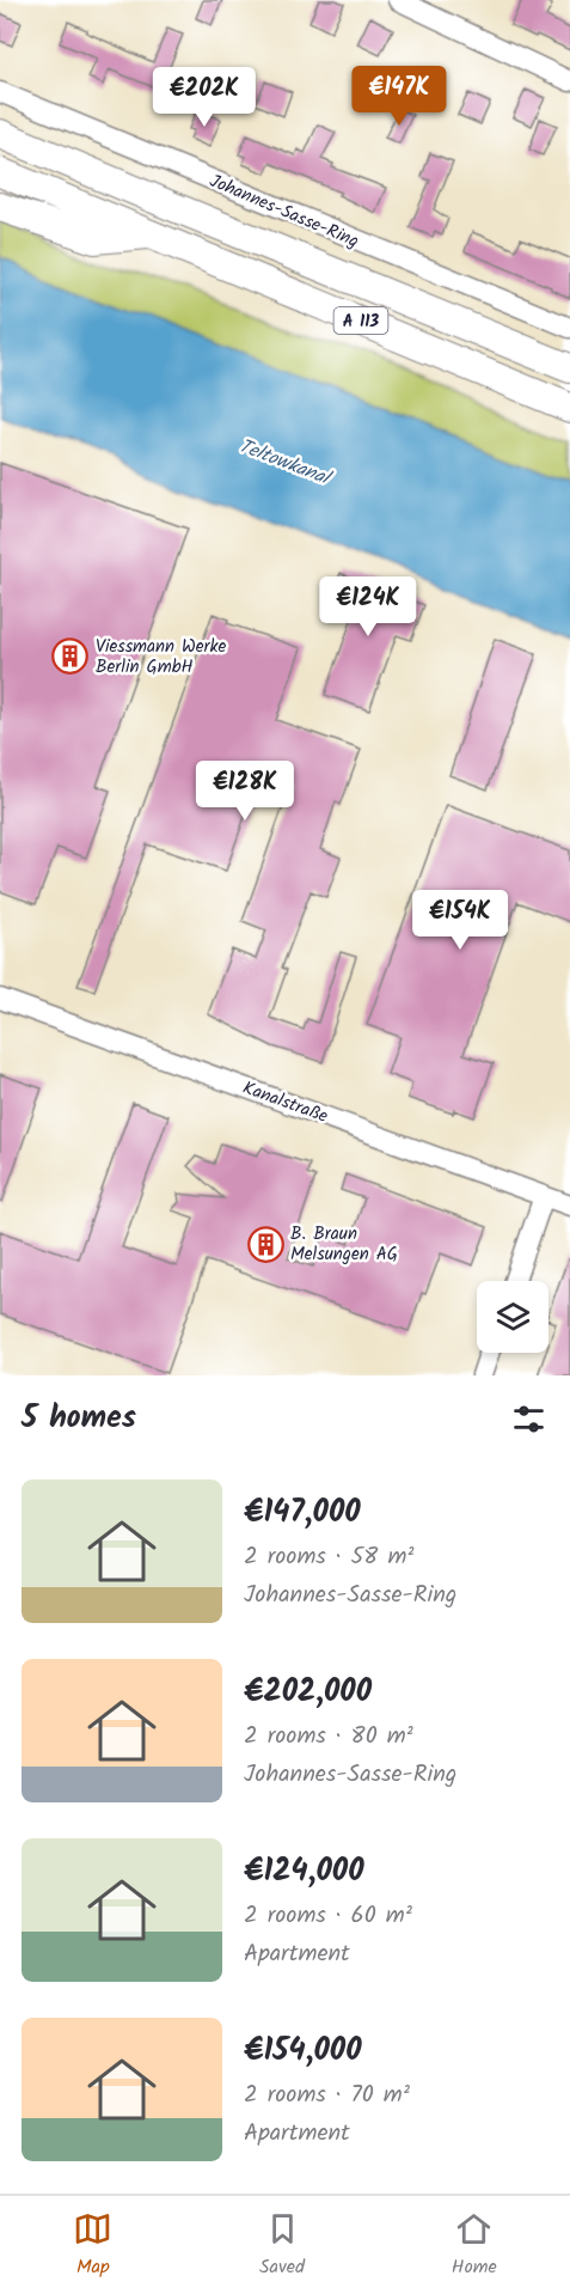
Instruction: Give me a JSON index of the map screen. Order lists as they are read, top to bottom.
{
  "streets": {
    "highway": ["A 113"],
    "street": ["Johannes-Sasse-Ring", "Kanalstraße"]
  },
  "water": ["Teltowkanal"],
  "places": {
    "building": ["Viessmann Werke Berlin GmbH", "B. Braun Melsungen AG"]
  },
  "page": {
    "price": [
      "€147K",
      "€202K",
      "€124K",
      "€128K",
      "€154K"
    ],
    "heading": "5 homes",
    "list": [
      {
        "name": "€147,000",
        "note": "2 rooms · 58 m² · Johannes-Sasse-Ring"
      },
      {
        "name": "€202,000",
        "note": "2 rooms · 80 m² · Johannes-Sasse-Ring"
      },
      {
        "name": "€124,000",
        "note": "2 rooms · 60 m² · Apartment"
      },
      {
        "name": "€154,000",
        "note": "2 rooms · 70 m² · Apartment"
      }
    ],
    "tabs": ["Map", "Saved", "Home"]
  }
}
